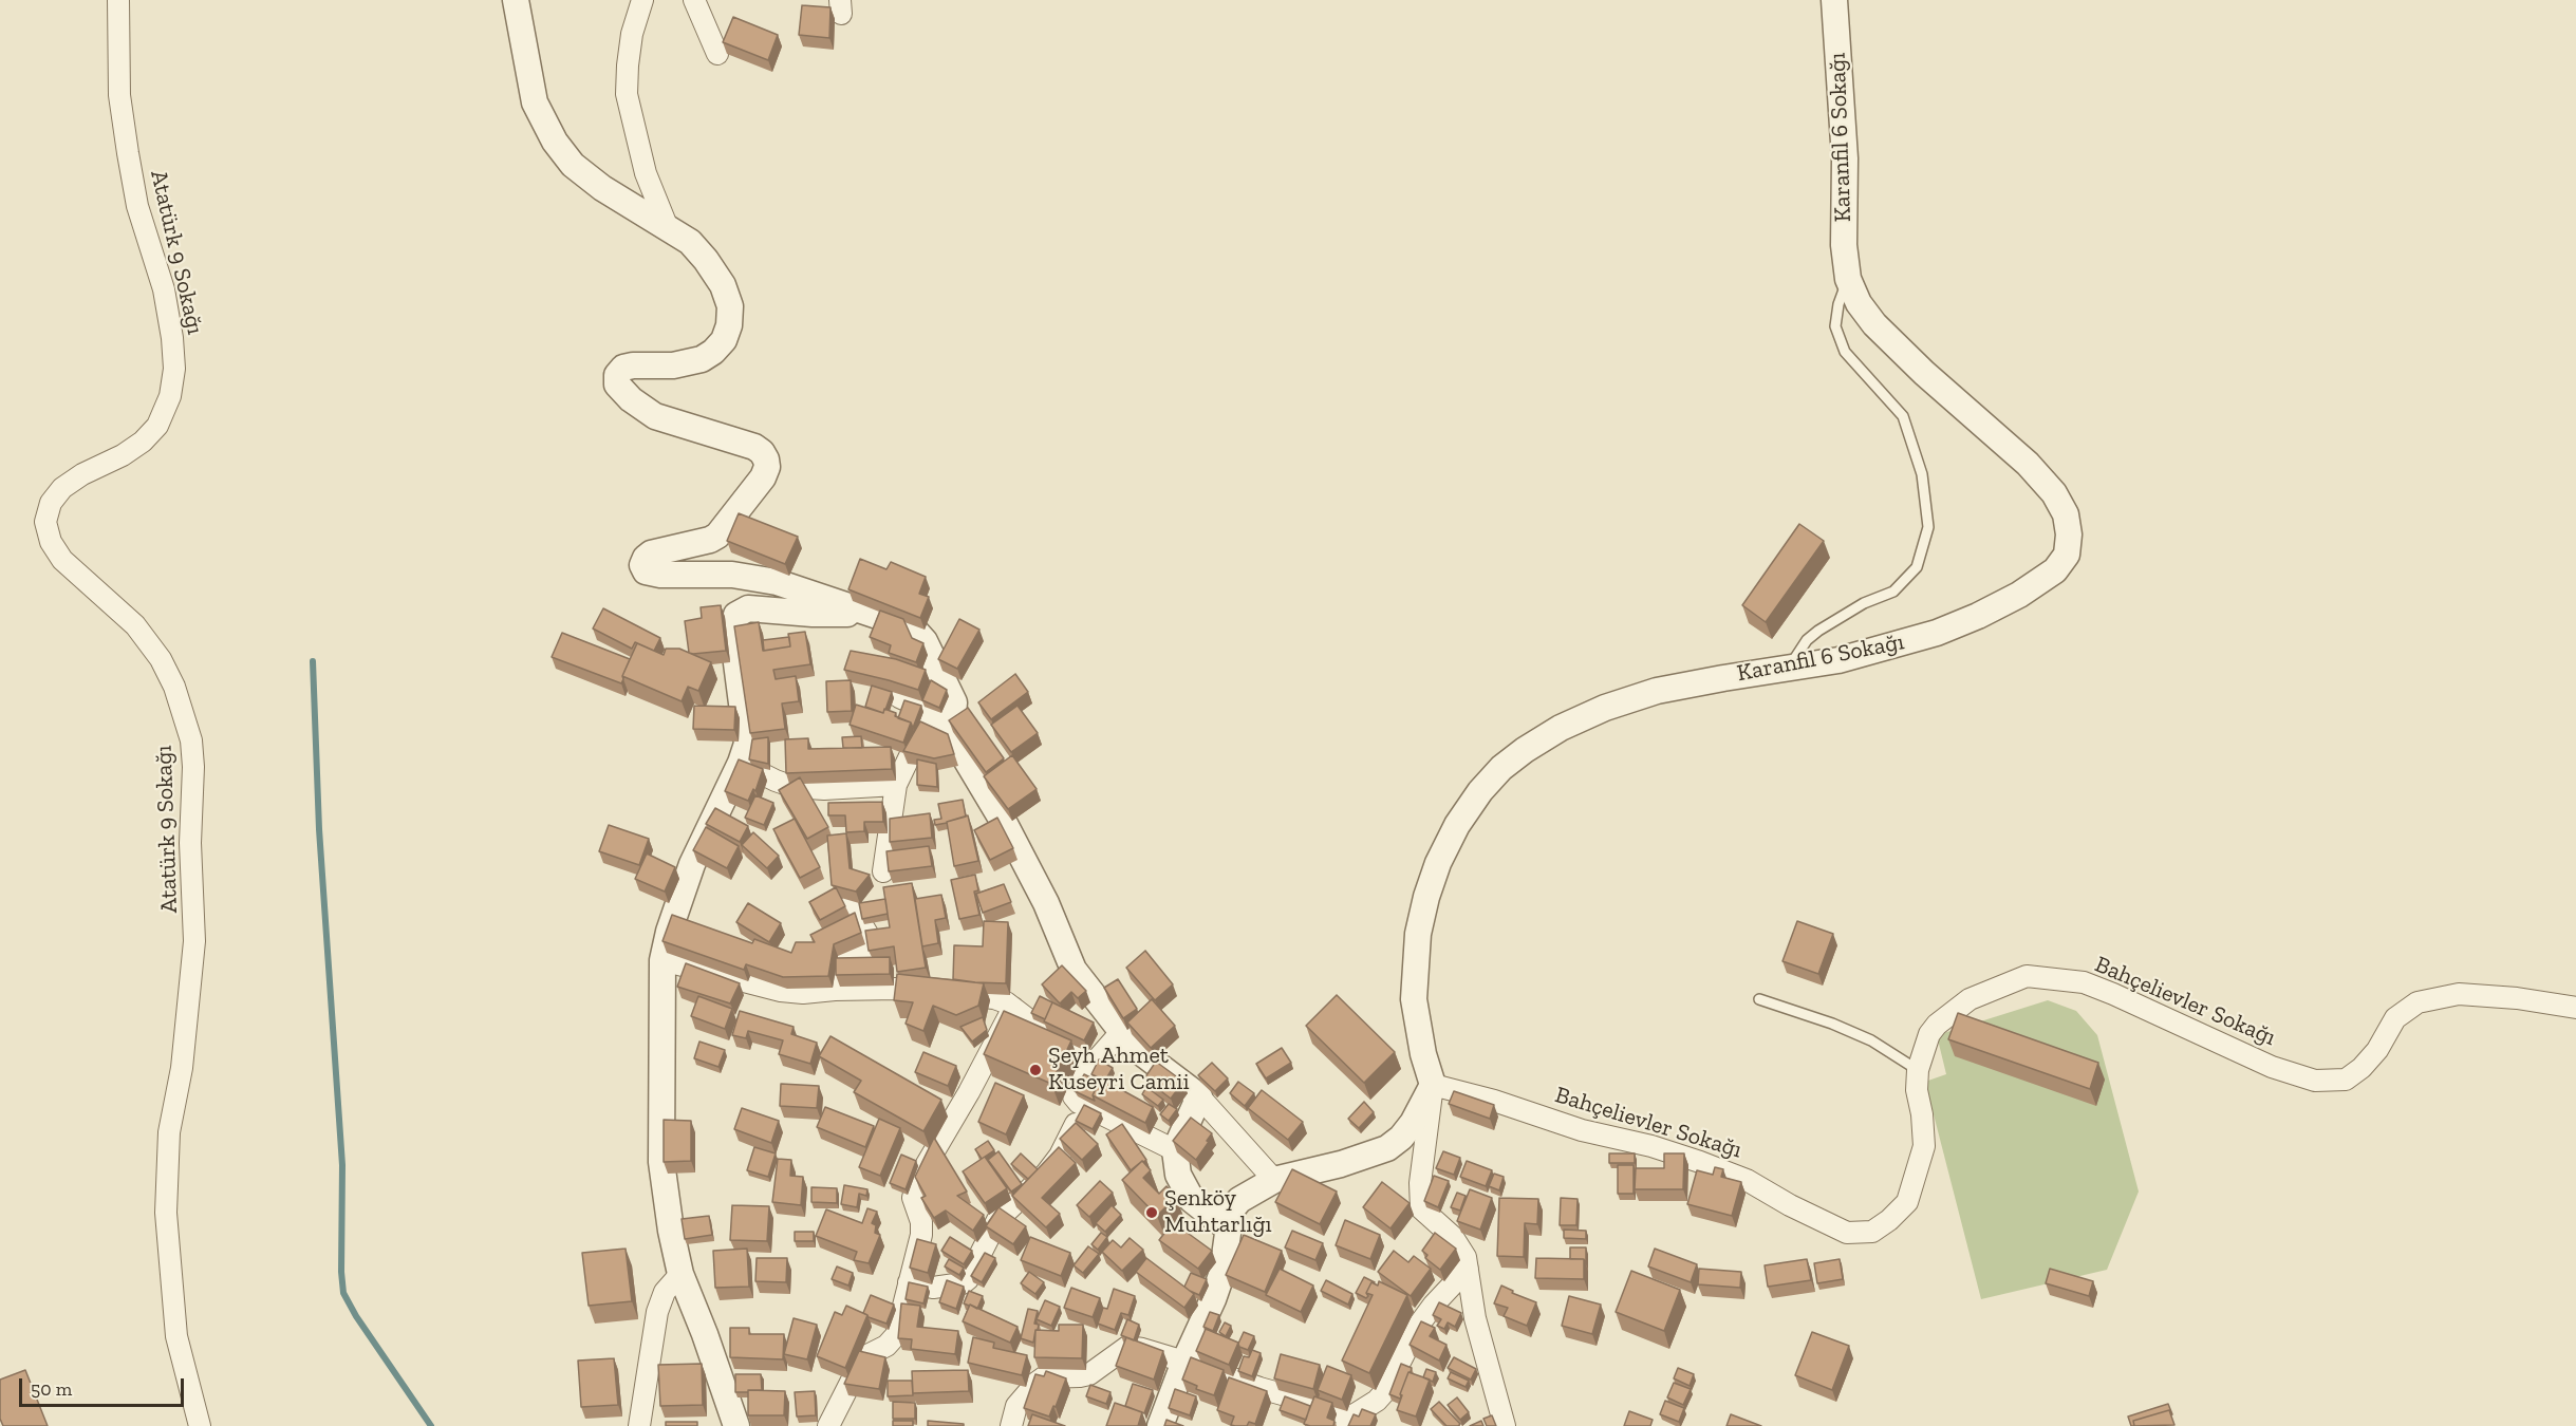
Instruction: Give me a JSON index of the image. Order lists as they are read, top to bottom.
{
  "streets": {
    "street": ["Karanfil 6 Sokağı", "Atatürk 9 Sokağı", "Bahçelievler Sokağı"]
  },
  "crossings": [
    ["Karanfil 6 Sokağı", "Bahçelievler Sokağı"]
  ],
  "places": ["Şeyh Ahmet Kuseyri Camii", "Şenköy Muhtarlığı"],
  "scale_bar": "50 m"
}
